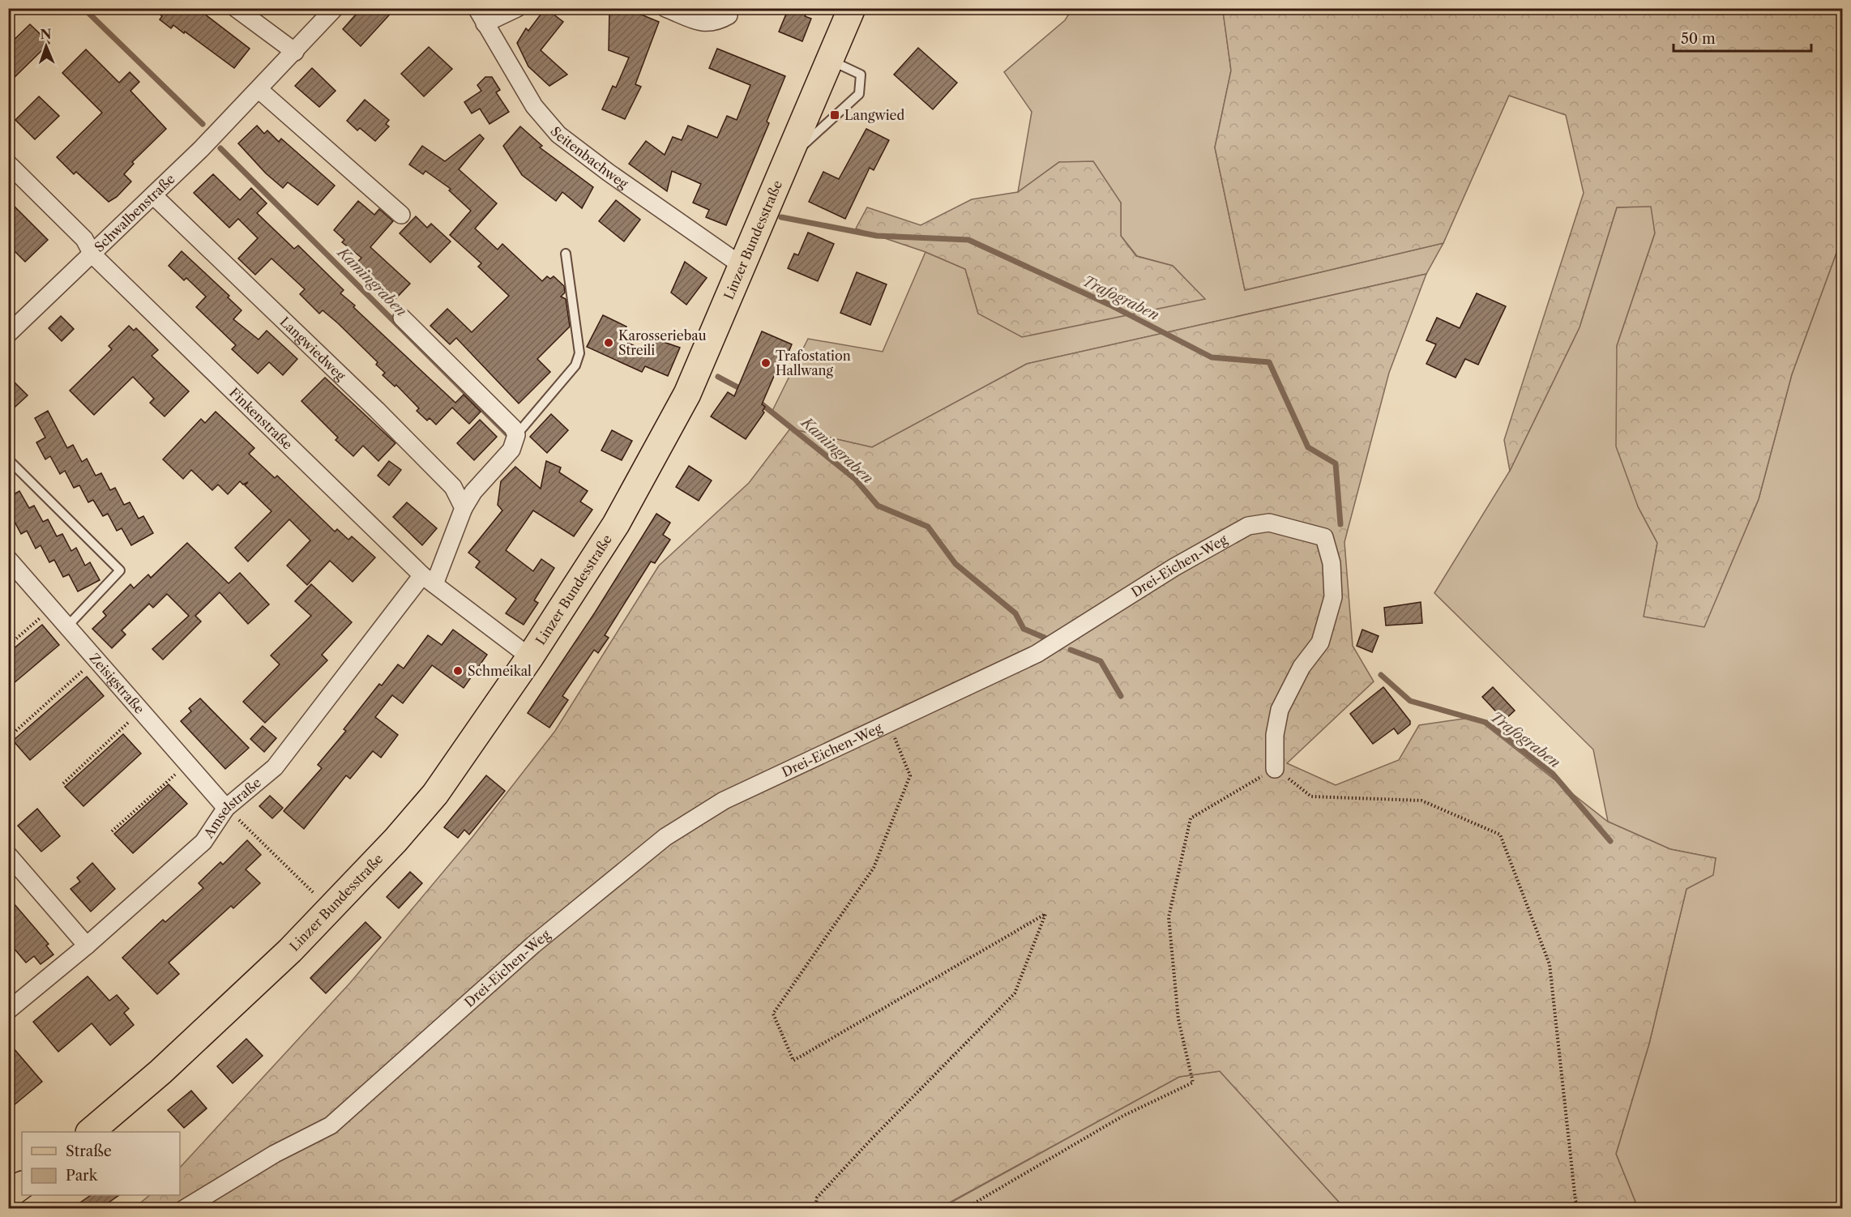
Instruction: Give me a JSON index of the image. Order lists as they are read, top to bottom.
{
  "streets": {
    "main road": ["Linzer Bundesstraße"],
    "street": [
      "Seitenbachweg",
      "Schwalbenstraße",
      "Langwiedweg",
      "Finkenstraße",
      "Drei-Eichen-Weg",
      "Zeisigstraße",
      "Amselstraße"
    ]
  },
  "crossings": [
    ["Seitenbachweg", "Linzer Bundesstraße"],
    ["Schwalbenstraße", "Langwiedweg"],
    ["Schwalbenstraße", "Finkenstraße"],
    ["Linzer Bundesstraße", "Finkenstraße"],
    ["Finkenstraße", "Amselstraße"],
    ["Zeisigstraße", "Amselstraße"]
  ],
  "water": ["Kamingraben", "Trafograben"],
  "places": {
    "transit": ["Langwied"],
    "other": ["Karosseriebau Streili", "Trafostation Hallwang", "Schmeikal"]
  },
  "legend": ["Straße", "Park"],
  "scale_bar": "50 m",
  "north": "top"
}
